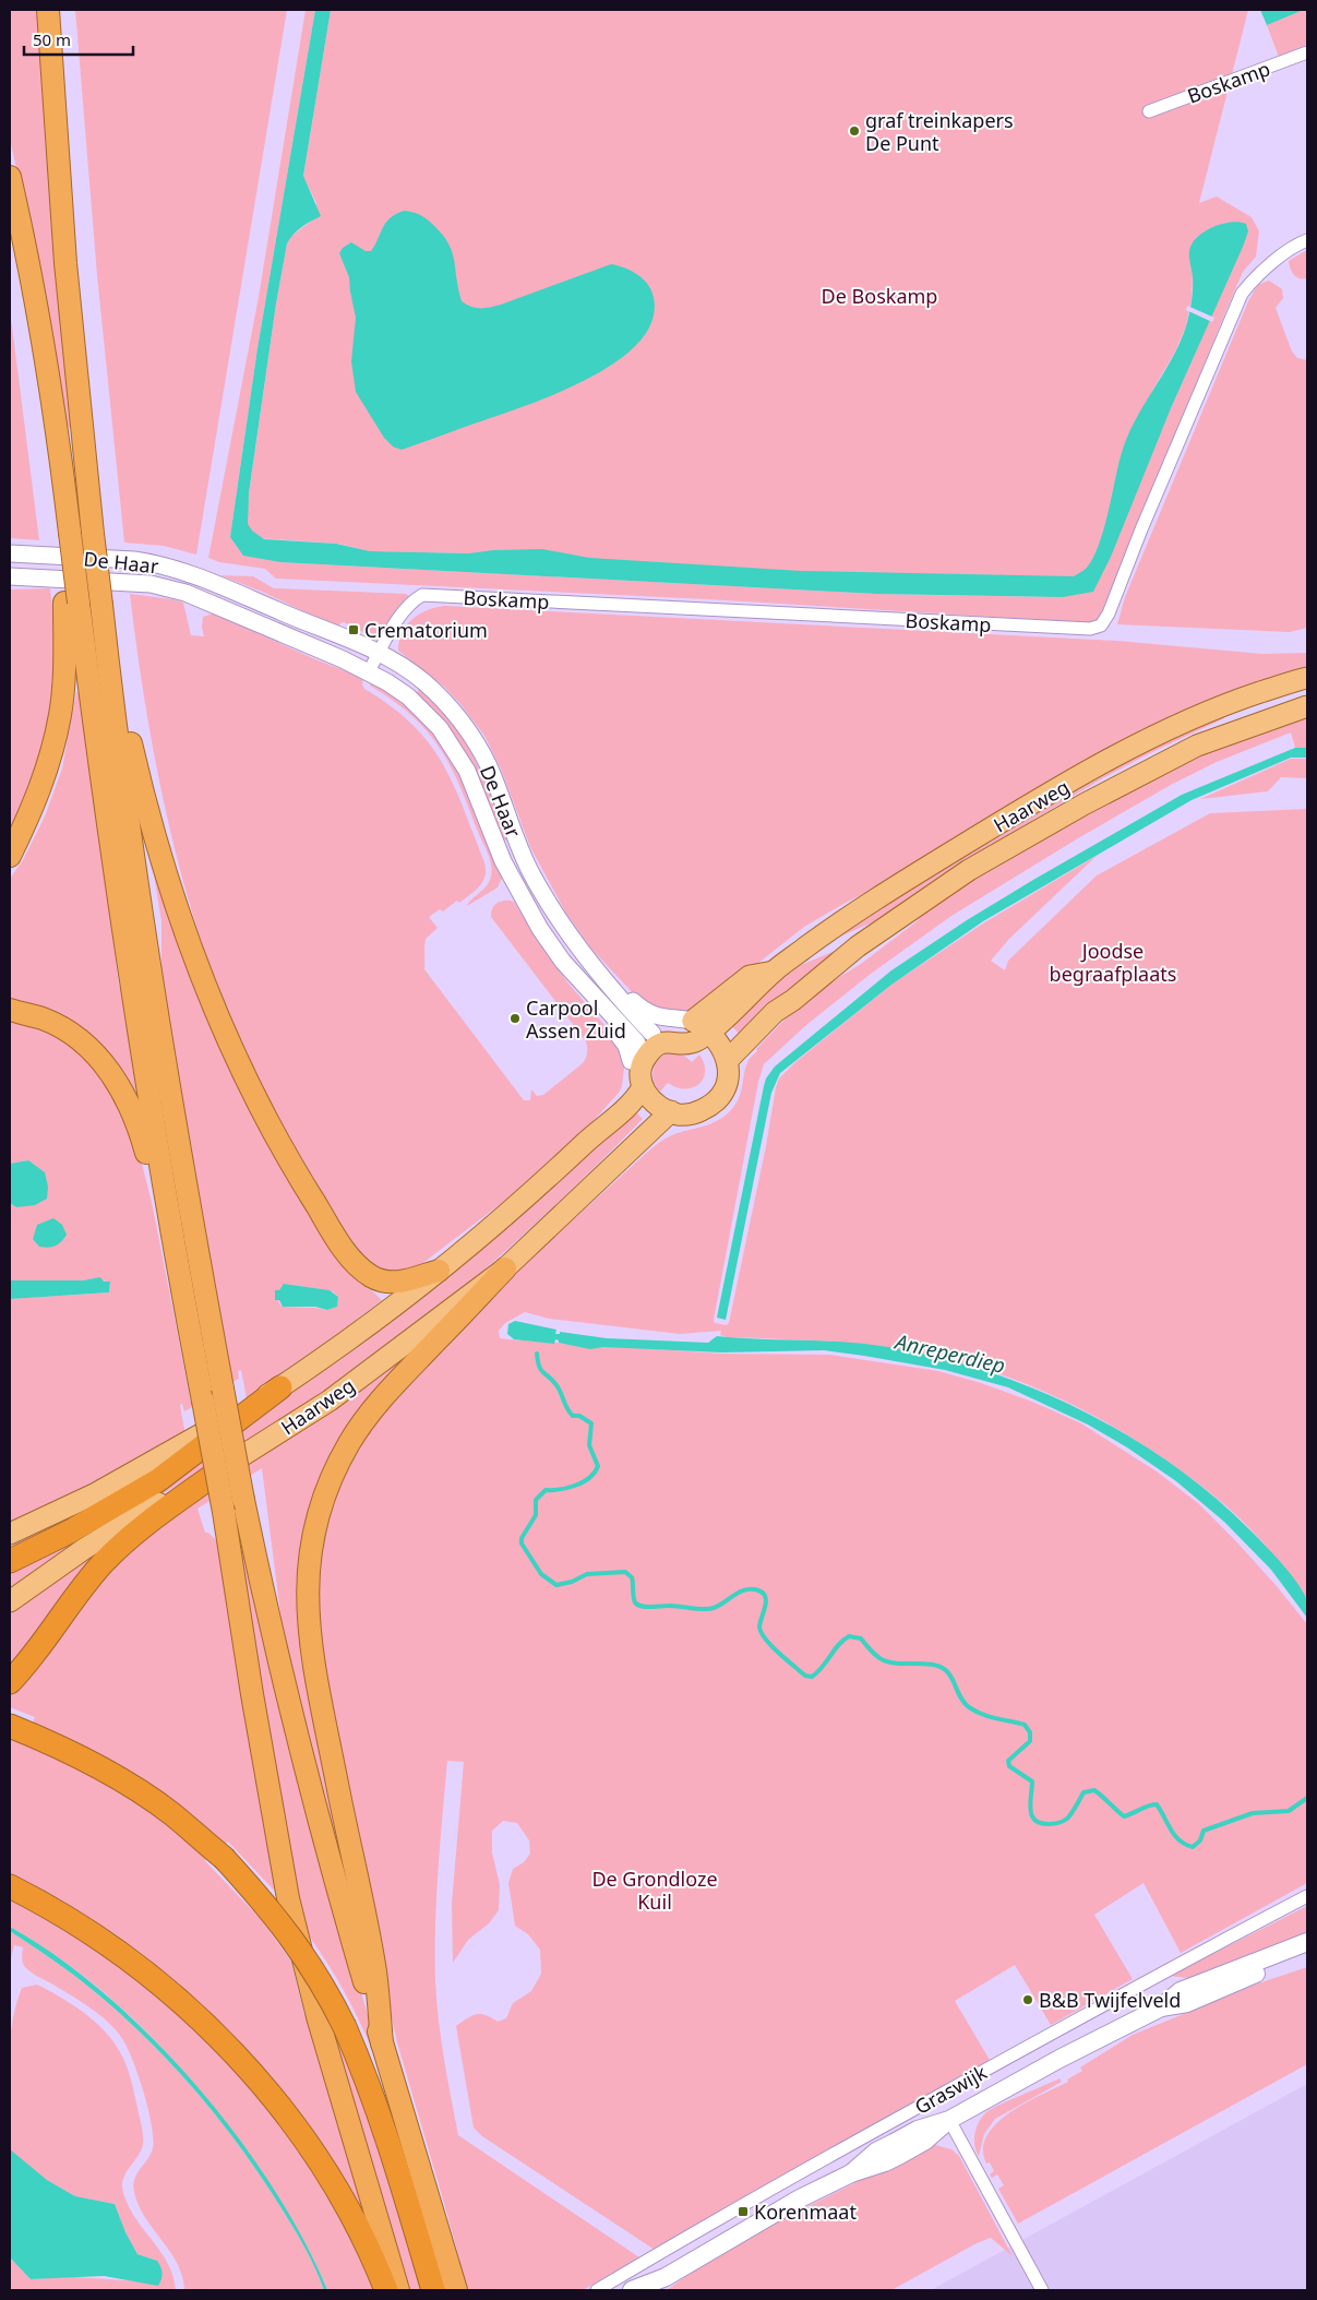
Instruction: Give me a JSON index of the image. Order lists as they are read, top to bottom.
{
  "streets": {
    "main road": ["Haarweg", "Graswijk"],
    "street": ["Boskamp", "De Haar"]
  },
  "crossings": [
    ["Boskamp", "De Haar"],
    ["De Haar", "Haarweg"]
  ],
  "water": ["Anreperdiep"],
  "parks": ["De Boskamp", "Joodse begraafplaats", "De Grondloze Kuil"],
  "places": {
    "other": ["graf treinkapers De Punt", "Carpool Assen Zuid", "B&B Twijfelveld"],
    "transit": ["Crematorium", "Korenmaat"]
  },
  "scale_bar": "50 m"
}
